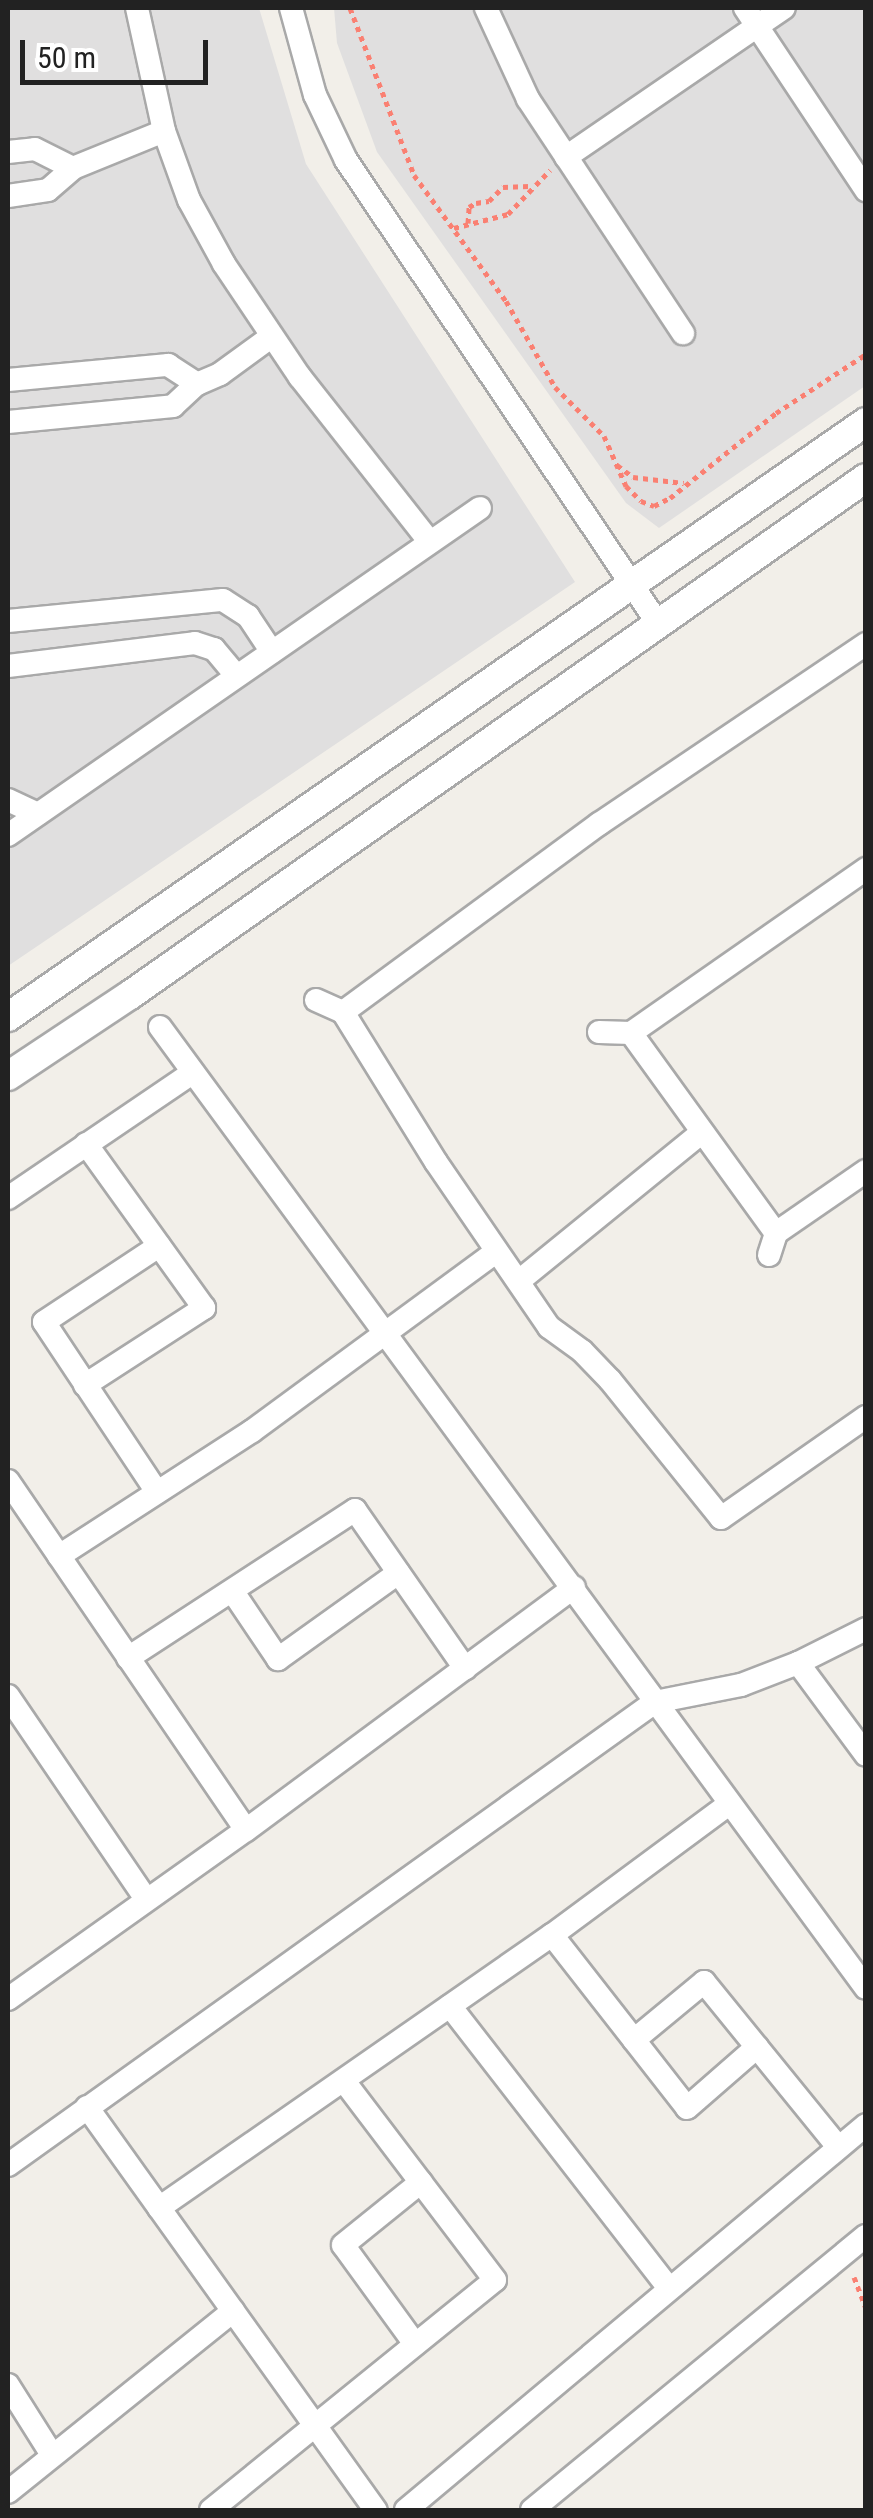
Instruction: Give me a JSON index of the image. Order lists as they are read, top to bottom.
{
  "scale_bar": "50 m"
}
